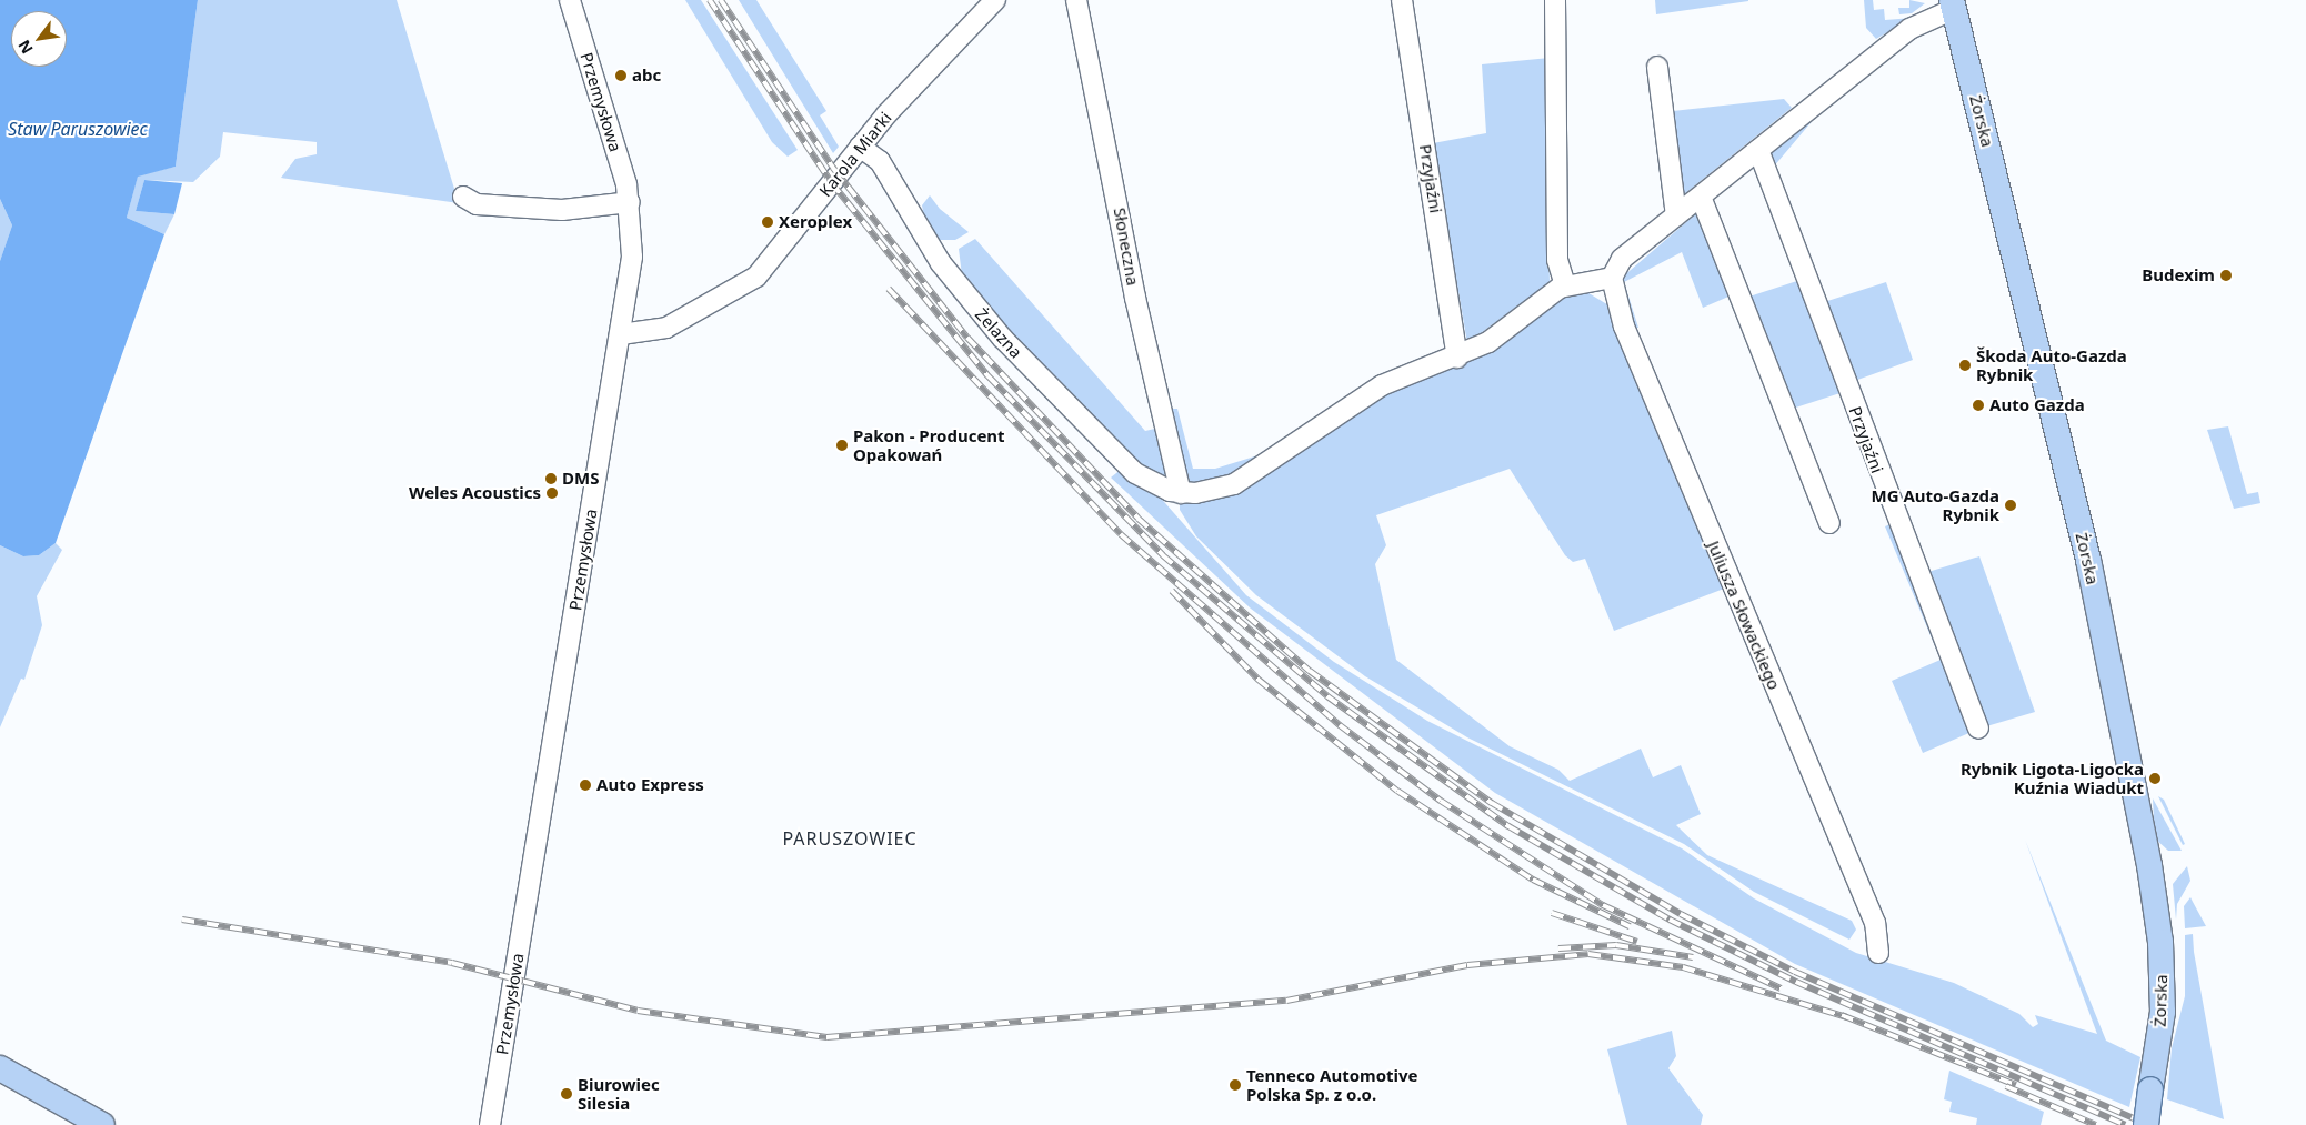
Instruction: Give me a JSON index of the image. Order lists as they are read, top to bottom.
{
  "streets": {
    "main road": ["Żorska"],
    "street": [
      "Przemysłowa",
      "Karola Miarki",
      "Przyjaźni",
      "Słoneczna",
      "Żelazna",
      "Juliusza Słowackiego"
    ]
  },
  "crossings": [
    ["Przemysłowa", "Karola Miarki"],
    ["Karola Miarki", "Żelazna"],
    ["Słoneczna", "Żelazna"]
  ],
  "districts": ["PARUSZOWIEC"],
  "water": ["Staw Paruszowiec"],
  "places": [
    "abc",
    "Xeroplex",
    "Budexim",
    "Škoda Auto-Gazda Rybnik",
    "Auto Gazda",
    "Pakon - Producent Opakowań",
    "DMS",
    "Weles Acoustics",
    "MG Auto-Gazda Rybnik",
    "Rybnik Ligota-Ligocka Kuźnia Wiadukt",
    "Auto Express",
    "Tenneco Automotive Polska Sp. z o.o.",
    "Biurowiec Silesia"
  ],
  "north": "bottom left"
}
